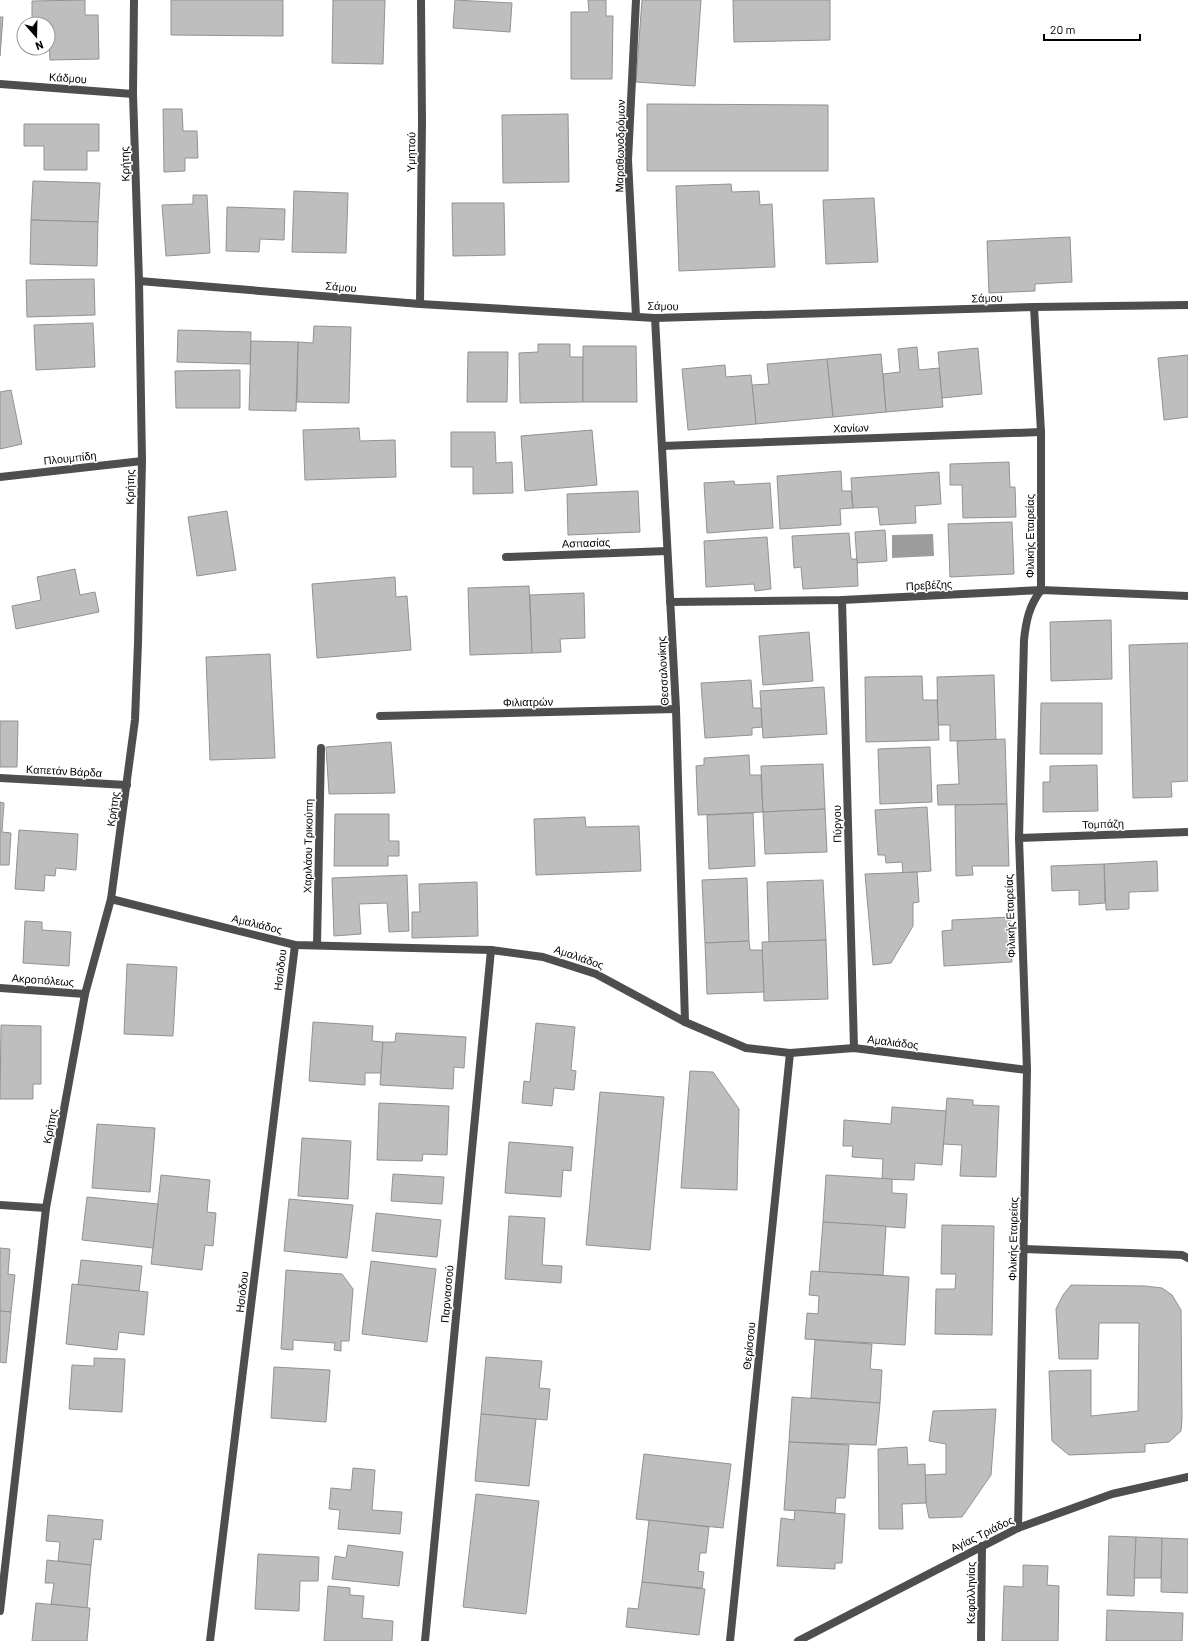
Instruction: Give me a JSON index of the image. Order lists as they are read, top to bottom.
{
  "streets": {
    "street": [
      "Κάδμου",
      "Μαραθωνοδρόμων",
      "Υμηττού",
      "Κρήτης",
      "Σάμου",
      "Χανίων",
      "Πλουμπίδη",
      "Φιλικής Εταιρείας",
      "Ασπασίας",
      "Πρεβέζης",
      "Θεσσαλονίκης",
      "Φιλιατρών",
      "Καπετάν Βάρδα",
      "Πύργου",
      "Τομπάζη",
      "Χαριλάου Τρικούπη",
      "Αμαλιάδος",
      "Ησιόδου",
      "Ακροπόλεως",
      "Παρνασσού",
      "Θερίσσου",
      "Αγίας Τριάδος",
      "Κεφαλληνίας"
    ]
  },
  "crossings": [
    ["Κάδμου", "Κρήτης"],
    ["Μαραθωνοδρόμων", "Σάμου"],
    ["Υμηττού", "Σάμου"],
    ["Κρήτης", "Σάμου"],
    ["Κρήτης", "Πλουμπίδη"],
    ["Κρήτης", "Καπετάν Βάρδα"],
    ["Κρήτης", "Αμαλιάδος"],
    ["Κρήτης", "Ακροπόλεως"],
    ["Σάμου", "Φιλικής Εταιρείας"],
    ["Σάμου", "Θεσσαλονίκης"],
    ["Χανίων", "Φιλικής Εταιρείας"],
    ["Χανίων", "Θεσσαλονίκης"],
    ["Φιλικής Εταιρείας", "Πρεβέζης"],
    ["Φιλικής Εταιρείας", "Τομπάζη"],
    ["Φιλικής Εταιρείας", "Αμαλιάδος"],
    ["Φιλικής Εταιρείας", "Αγίας Τριάδος"],
    ["Ασπασίας", "Θεσσαλονίκης"],
    ["Πρεβέζης", "Θεσσαλονίκης"],
    ["Πρεβέζης", "Πύργου"],
    ["Θεσσαλονίκης", "Φιλιατρών"],
    ["Θεσσαλονίκης", "Αμαλιάδος"],
    ["Πύργου", "Αμαλιάδος"],
    ["Χαριλάου Τρικούπη", "Αμαλιάδος"],
    ["Αμαλιάδος", "Ησιόδου"],
    ["Αμαλιάδος", "Παρνασσού"],
    ["Αμαλιάδος", "Θερίσσου"],
    ["Αγίας Τριάδος", "Κεφαλληνίας"]
  ],
  "scale_bar": "20 m",
  "north": "bottom"
}
